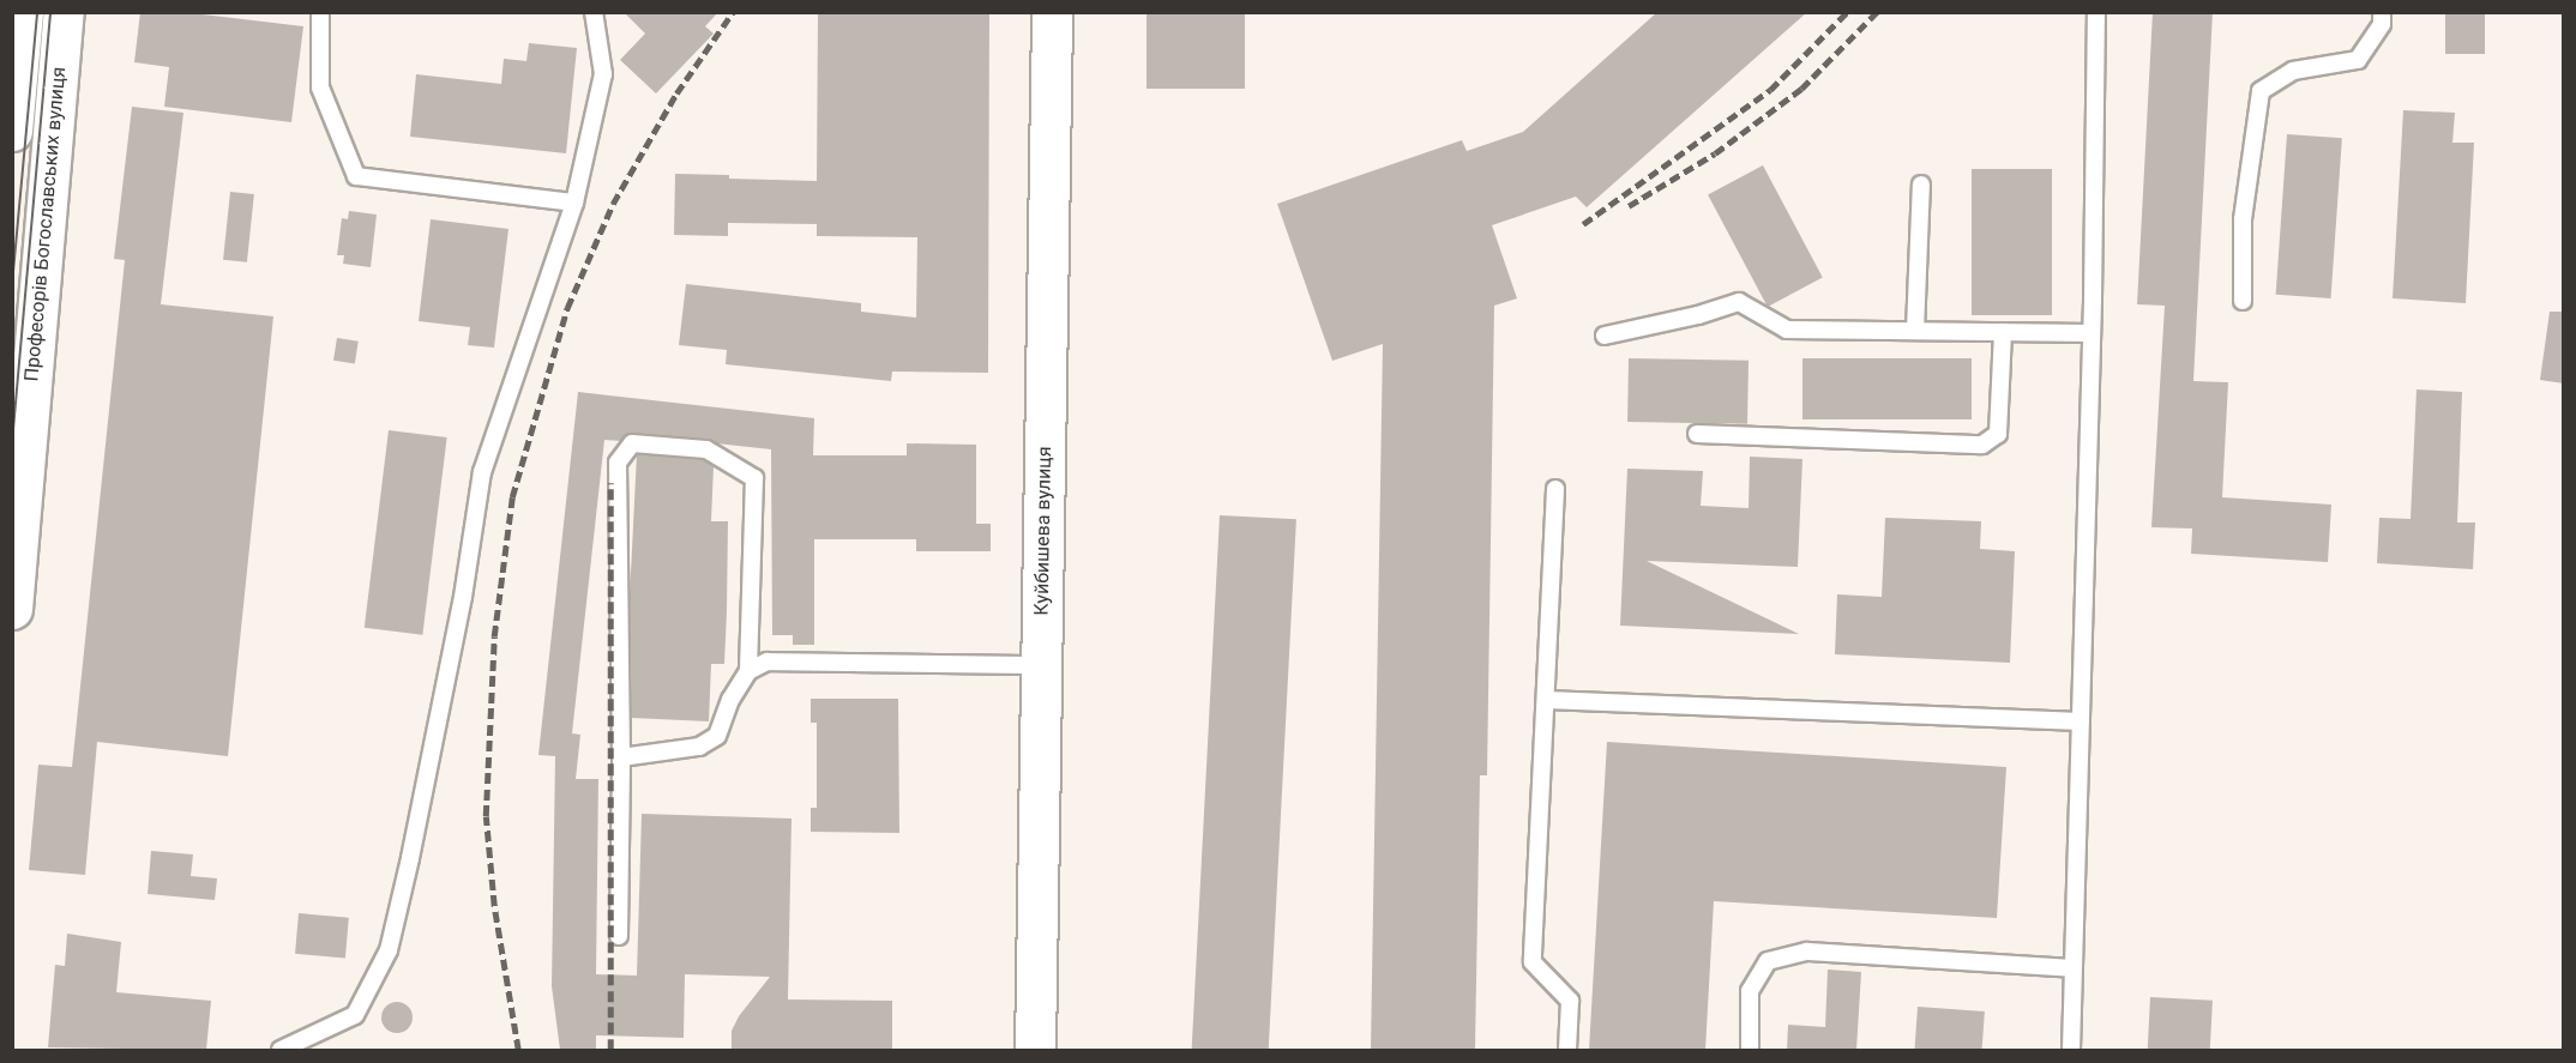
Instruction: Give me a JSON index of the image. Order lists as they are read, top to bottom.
{
  "streets": {
    "main road": ["Професорів Богославських вулиця", "Куйбишева вулиця"]
  }
}
